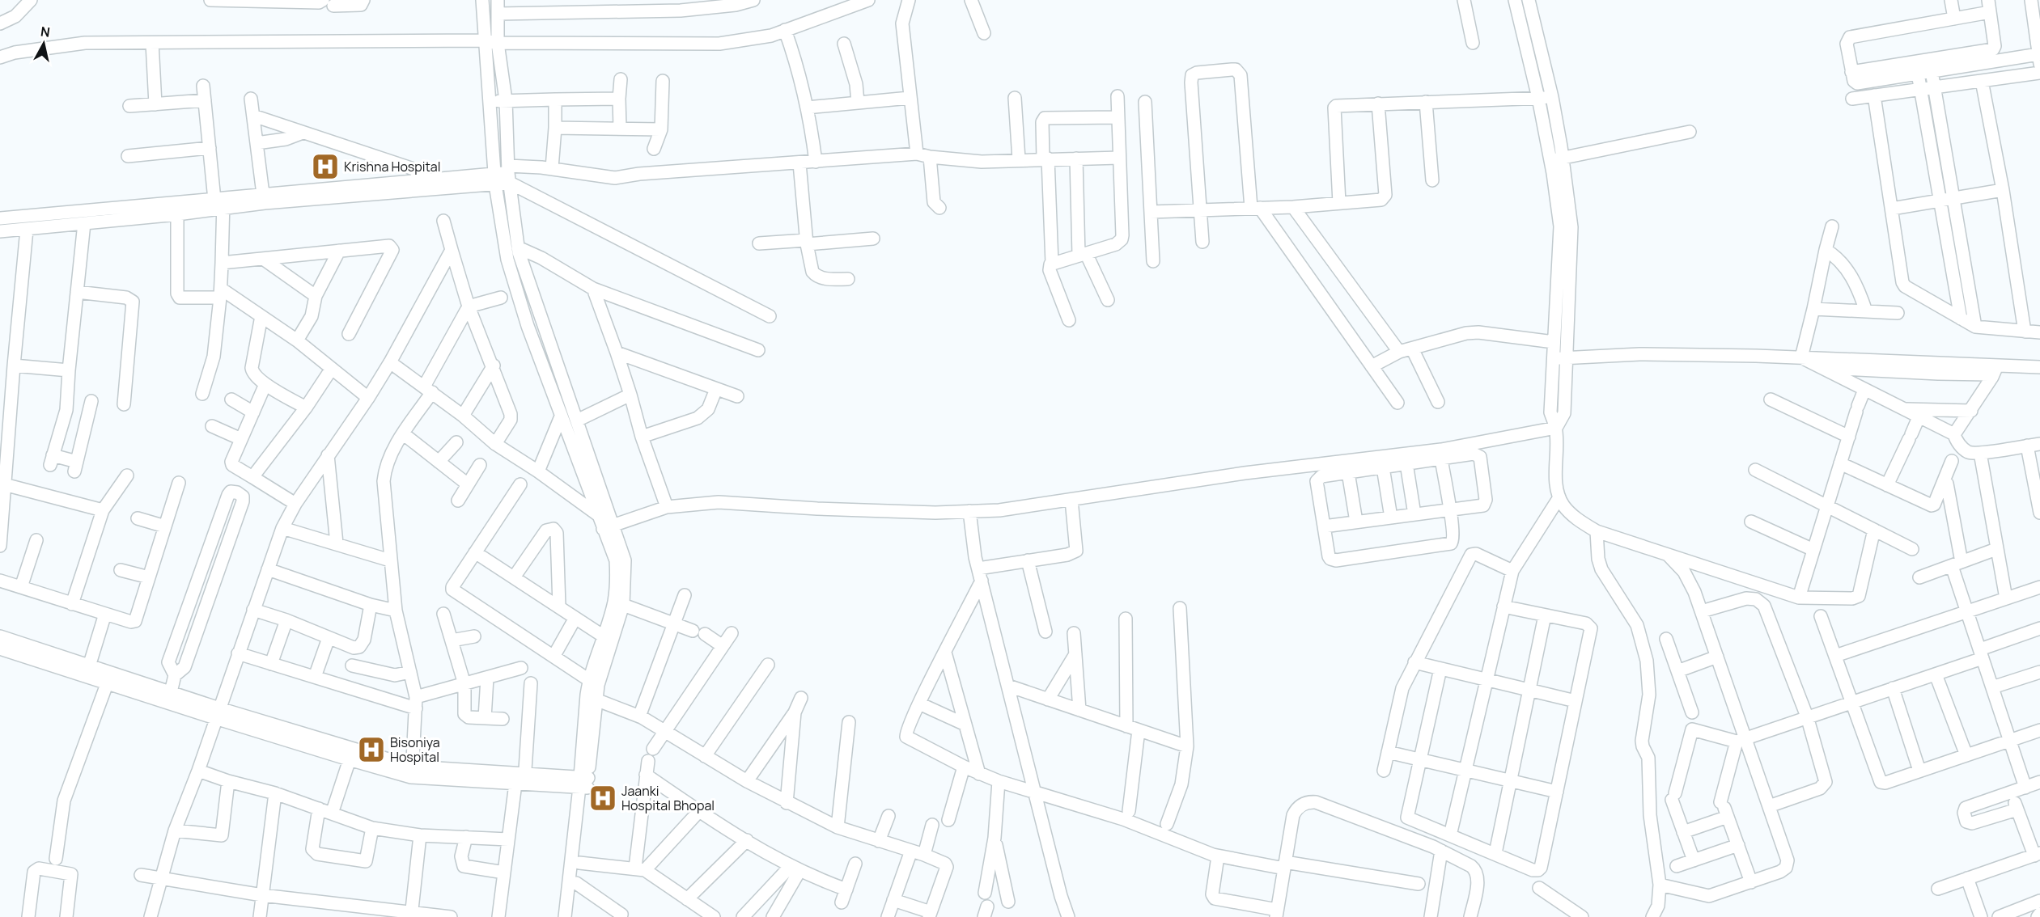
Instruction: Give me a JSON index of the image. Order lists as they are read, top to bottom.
{
  "places": {
    "hospital": ["Krishna Hospital", "Bisoniya Hospital", "Jaanki Hospital Bhopal"]
  },
  "north": "top"
}
